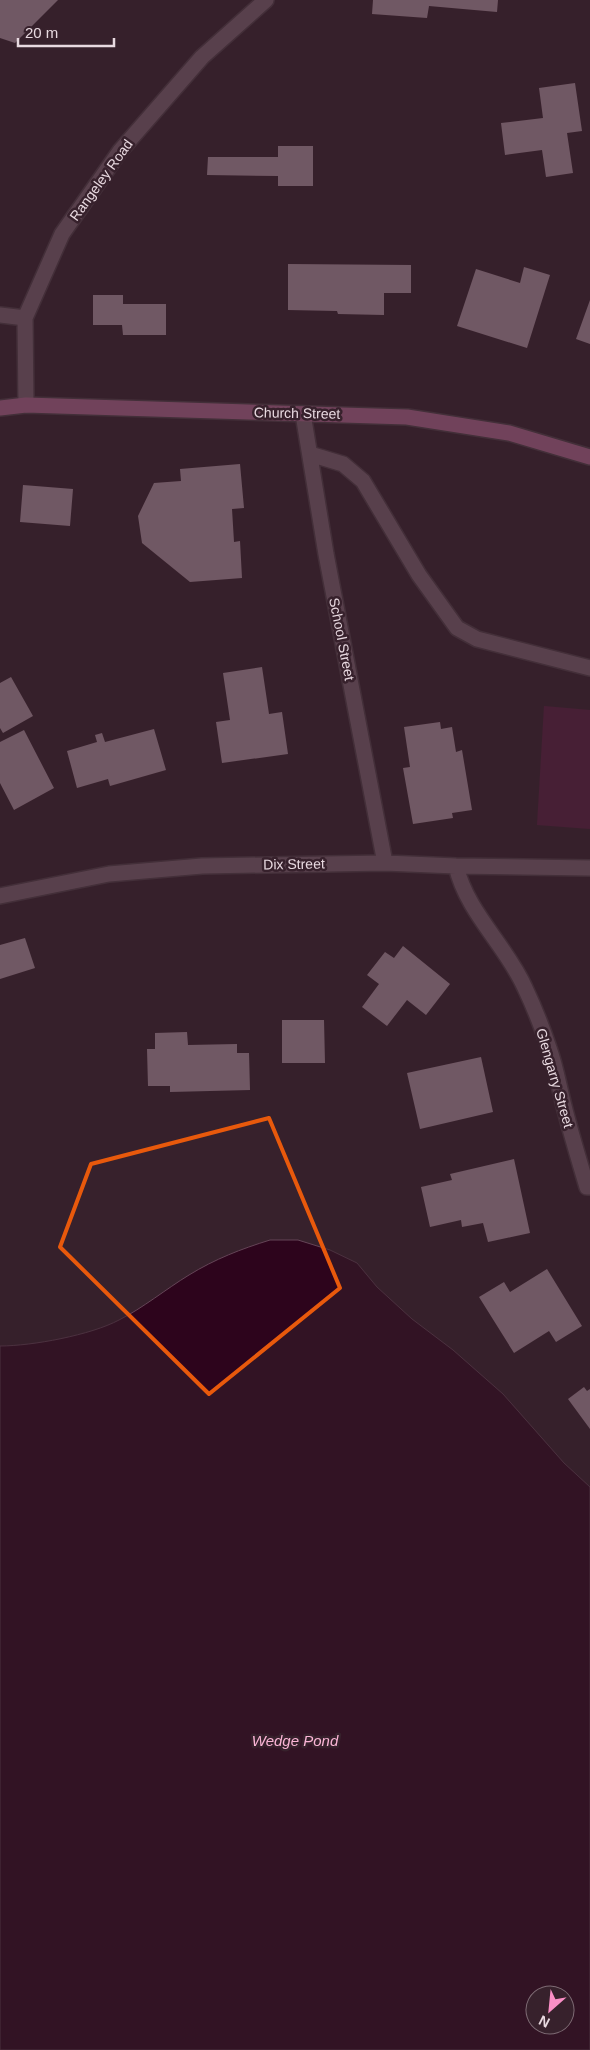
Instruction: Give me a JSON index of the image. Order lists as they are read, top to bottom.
{
  "streets": {
    "main road": ["Church Street"],
    "street": [
      "Rangeley Road",
      "School Street",
      "Dix Street",
      "Glengarry Street"
    ]
  },
  "crossings": [
    ["Rangeley Road", "Church Street"],
    ["Church Street", "School Street"],
    ["School Street", "Dix Street"],
    ["Dix Street", "Glengarry Street"]
  ],
  "water": ["Wedge Pond"],
  "scale_bar": "20 m",
  "north": "bottom left"
}
